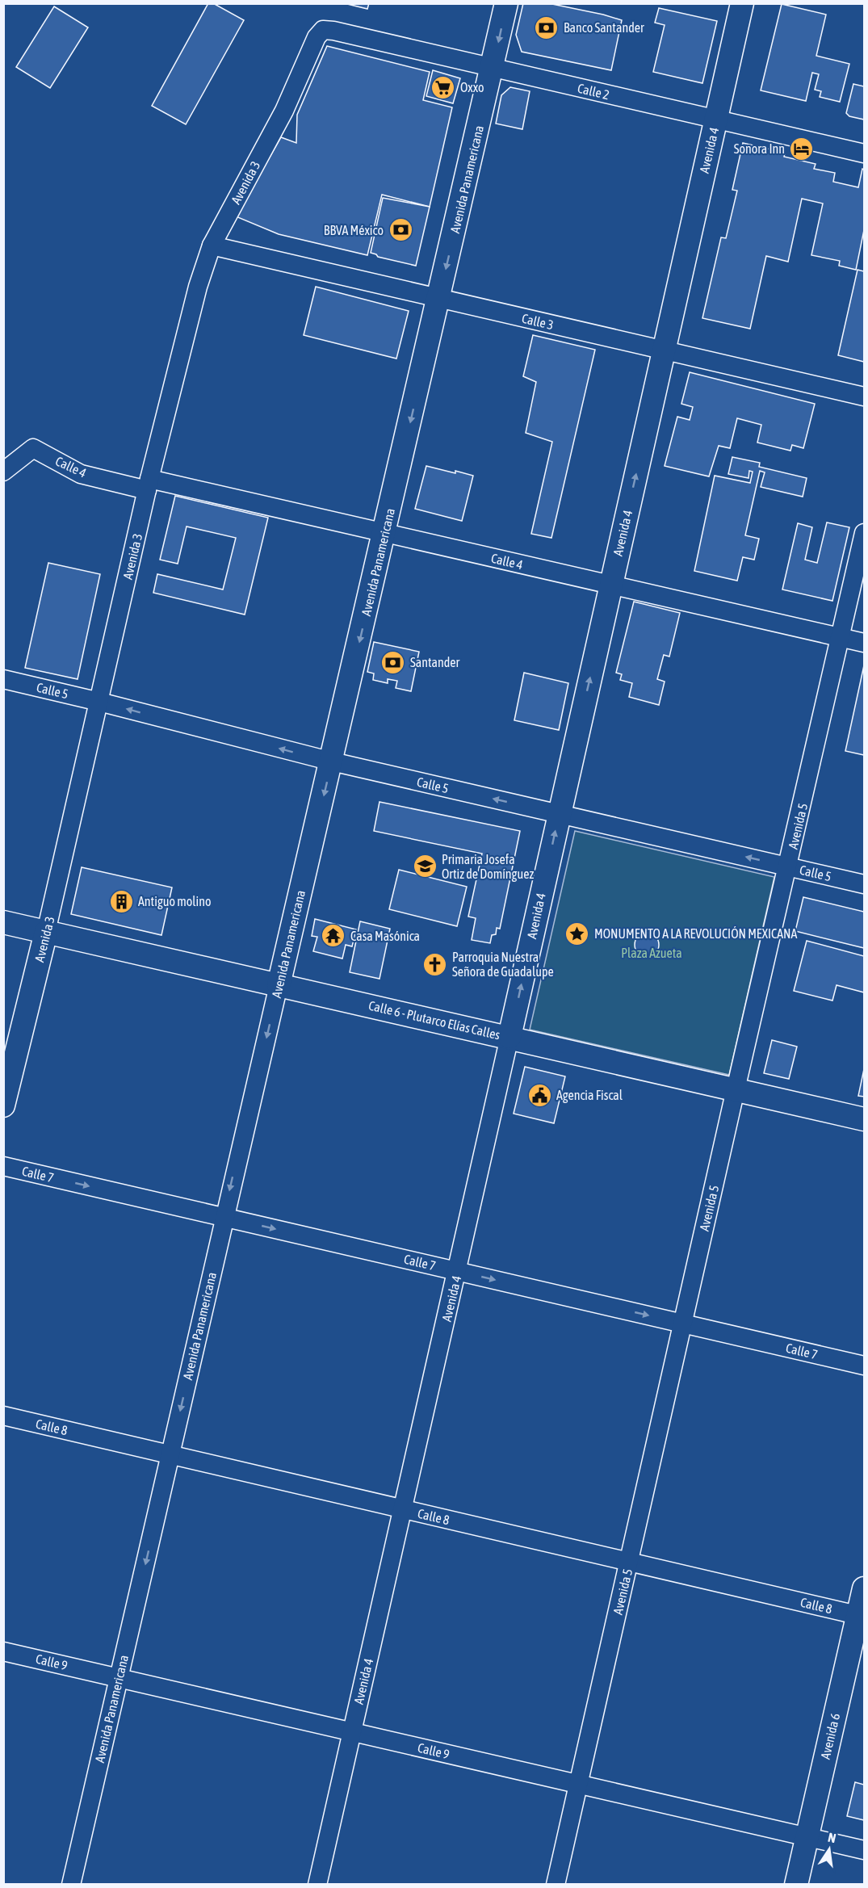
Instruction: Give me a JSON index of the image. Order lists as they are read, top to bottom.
{
  "streets": {
    "main road": [
      "Avenida 4",
      "Avenida Panamericana",
      "Avenida 3",
      "Calle 6 - Plutarco Elías Calles",
      "Avenida 6"
    ],
    "street": [
      "Calle 2",
      "Calle 3",
      "Calle 4",
      "Calle 5",
      "Avenida 5",
      "Calle 7",
      "Calle 8",
      "Calle 9"
    ]
  },
  "crossings": [
    ["Calle 2", "Avenida 4"],
    ["Calle 2", "Avenida Panamericana"],
    ["Calle 2", "Avenida 3"],
    ["Avenida 4", "Calle 3"],
    ["Avenida 4", "Calle 4"],
    ["Avenida 4", "Calle 5"],
    ["Avenida 4", "Calle 6 - Plutarco Elías Calles"],
    ["Avenida 4", "Calle 7"],
    ["Avenida 4", "Calle 8"],
    ["Avenida 4", "Calle 9"],
    ["Avenida Panamericana", "Calle 3"],
    ["Avenida Panamericana", "Calle 4"],
    ["Avenida Panamericana", "Calle 5"],
    ["Avenida Panamericana", "Calle 6 - Plutarco Elías Calles"],
    ["Avenida Panamericana", "Calle 7"],
    ["Avenida Panamericana", "Calle 8"],
    ["Avenida Panamericana", "Calle 9"],
    ["Avenida 3", "Calle 3"],
    ["Avenida 3", "Calle 4"],
    ["Avenida 3", "Calle 5"],
    ["Avenida 3", "Calle 6 - Plutarco Elías Calles"],
    ["Calle 4", "Avenida 5"],
    ["Calle 5", "Avenida 5"],
    ["Avenida 5", "Calle 6 - Plutarco Elías Calles"],
    ["Avenida 5", "Calle 7"],
    ["Avenida 5", "Calle 8"],
    ["Avenida 5", "Calle 9"],
    ["Calle 8", "Avenida 6"],
    ["Calle 9", "Avenida 6"]
  ],
  "one_way": [
    "Avenida 4",
    "Avenida Panamericana",
    "Calle 5",
    "Calle 7"
  ],
  "parks": ["Plaza Azueta"],
  "places": {
    "bank": ["Banco Santander", "BBVA México", "Santander"],
    "supermarket": ["Oxxo"],
    "hotel": ["Sonora Inn"],
    "school or university": ["Primaria Josefa Ortiz de Domínguez"],
    "building": ["Antiguo molino"],
    "place": ["MONUMENTO A LA REVOLUCIÓN MEXICANA"],
    "temple": ["Casa Masónica"],
    "church": ["Parroquia Nuestra Señora de Guadalupe"],
    "public building": ["Agencia Fiscal"]
  },
  "north": "top"
}
